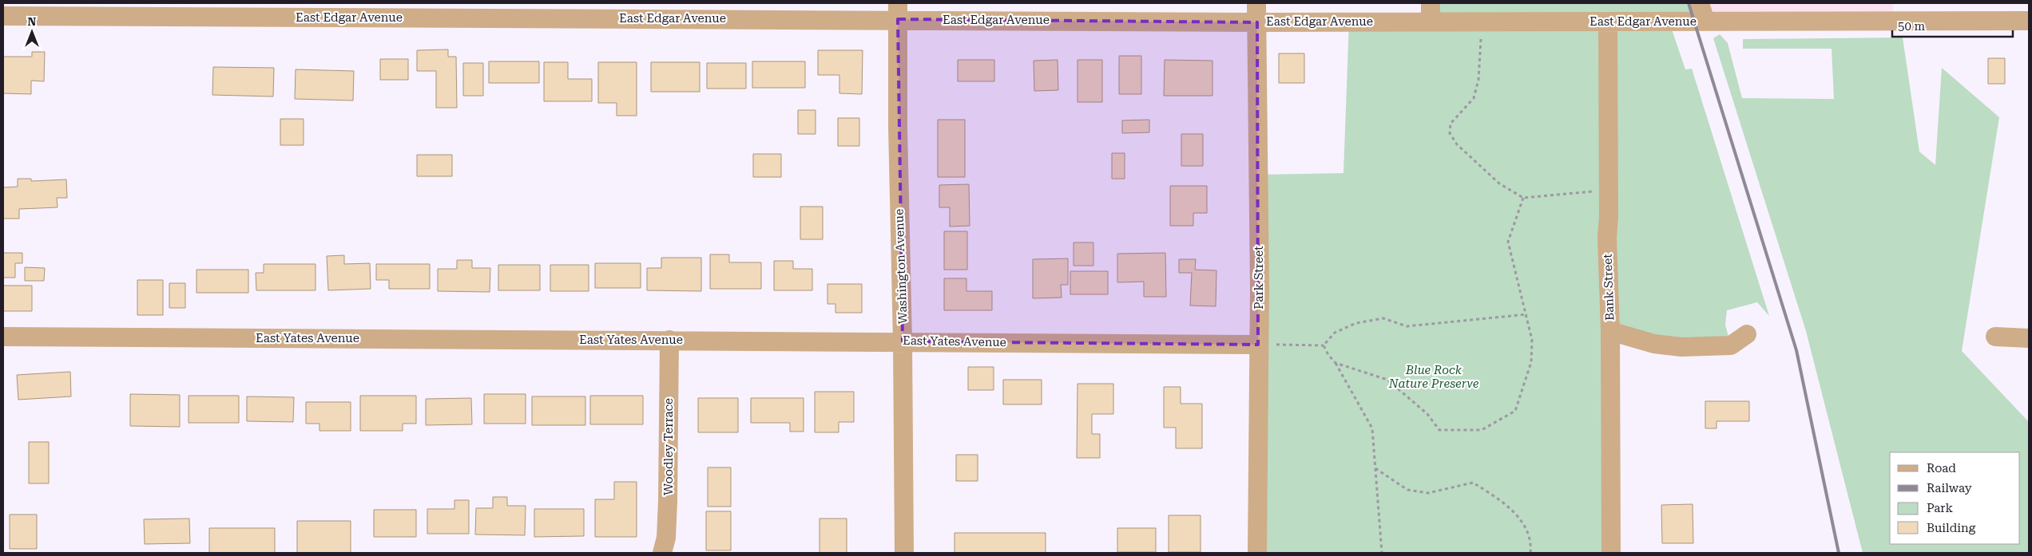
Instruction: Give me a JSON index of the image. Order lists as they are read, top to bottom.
{
  "streets": {
    "street": [
      "East Edgar Avenue",
      "Washington Avenue",
      "Park Street",
      "Bank Street",
      "East Yates Avenue",
      "Woodley Terrace"
    ]
  },
  "crossings": [
    ["East Edgar Avenue", "Washington Avenue"],
    ["East Edgar Avenue", "Park Street"],
    ["East Edgar Avenue", "Bank Street"],
    ["Washington Avenue", "East Yates Avenue"],
    ["Park Street", "East Yates Avenue"],
    ["East Yates Avenue", "Woodley Terrace"]
  ],
  "parks": ["Blue Rock Nature Preserve"],
  "legend": [
    "Road",
    "Railway",
    "Park",
    "Building"
  ],
  "scale_bar": "50 m",
  "north": "top"
}
